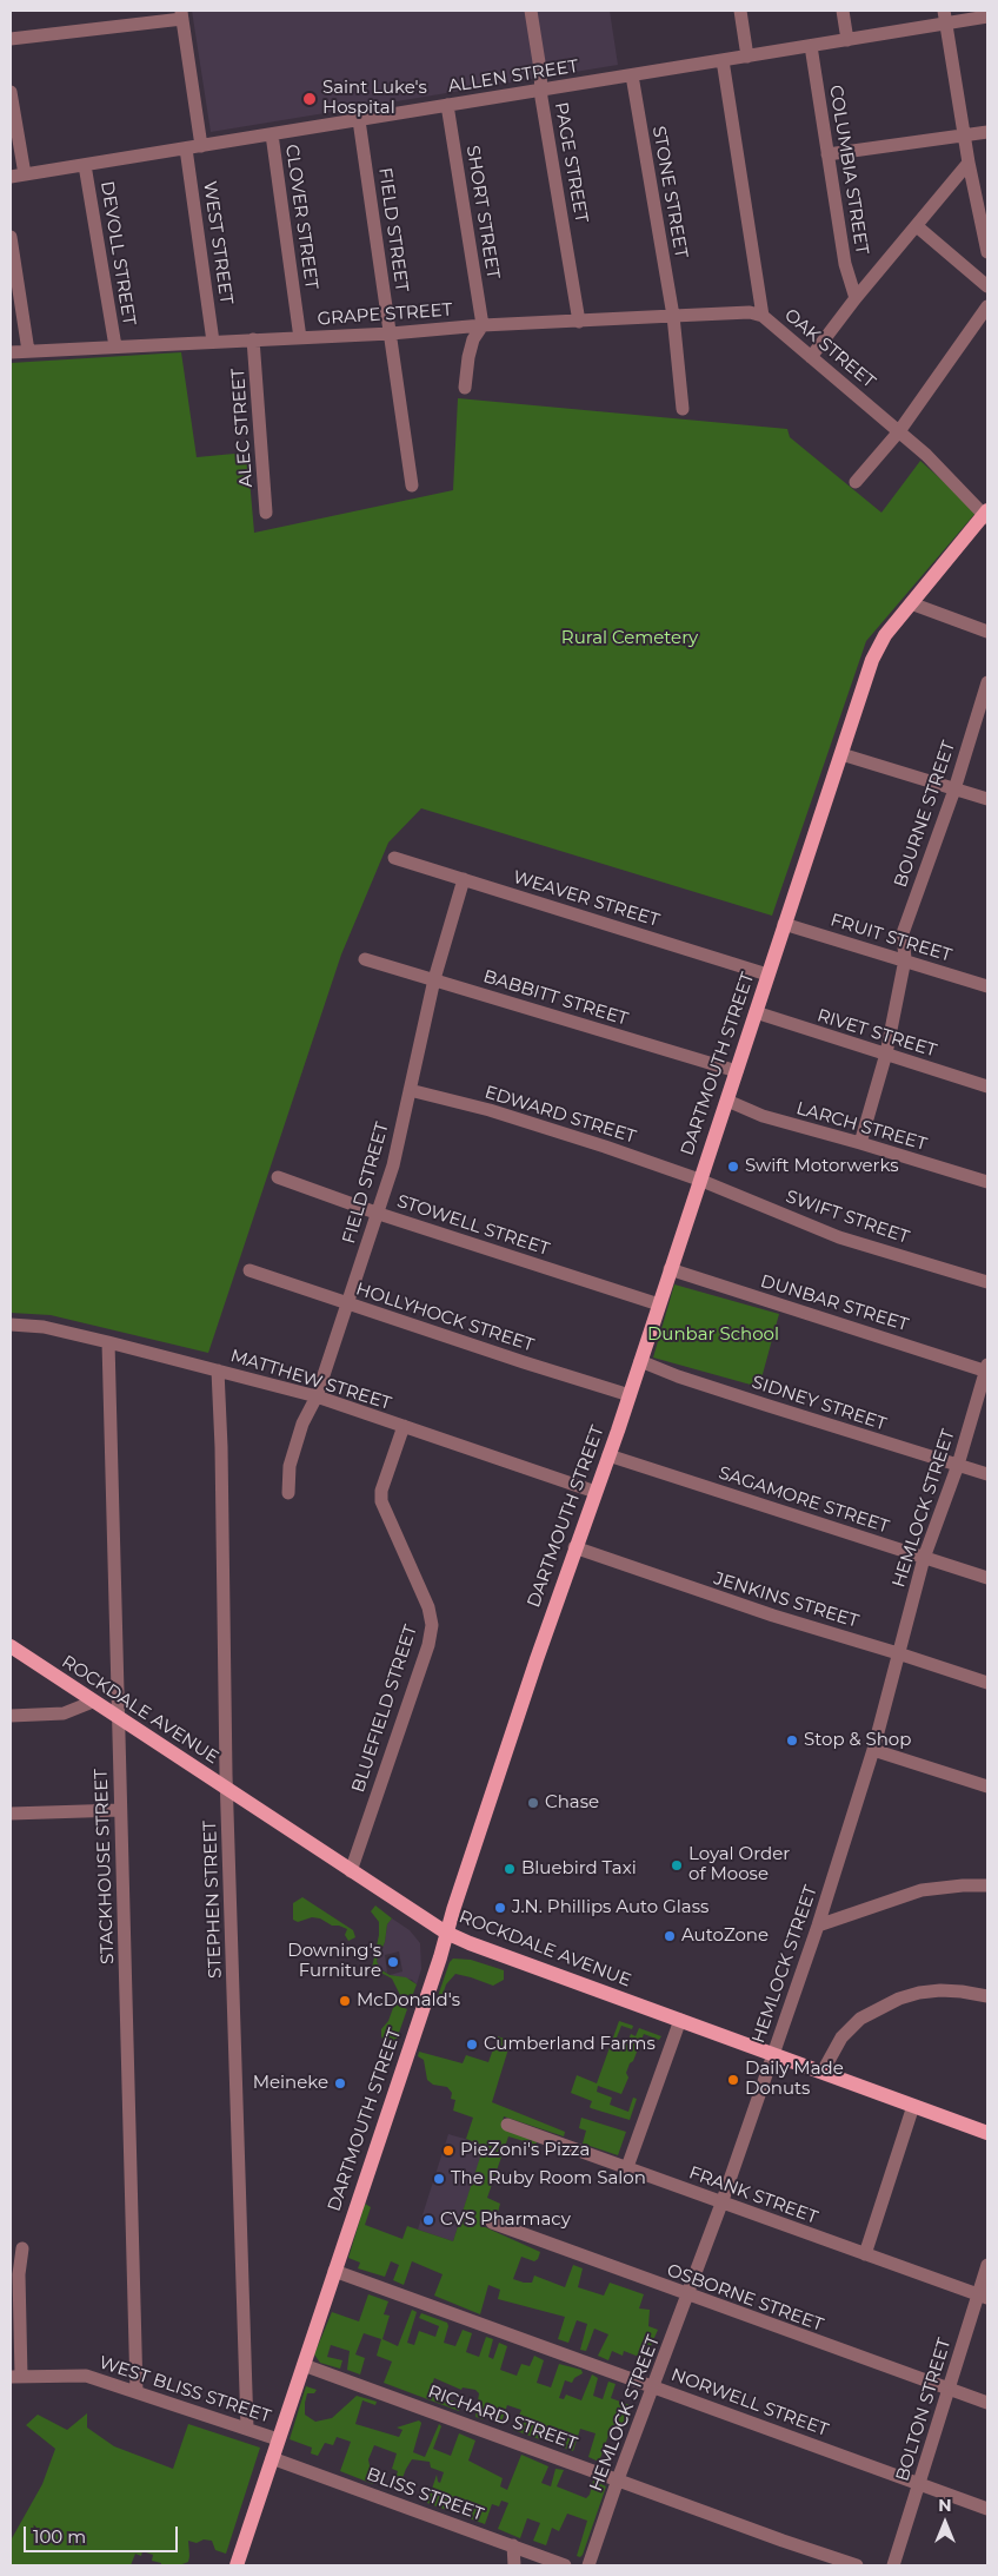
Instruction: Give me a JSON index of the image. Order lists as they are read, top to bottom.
{
  "streets": {
    "main road": ["DARTMOUTH STREET", "ROCKDALE AVENUE"],
    "street": [
      "ALLEN STREET",
      "PAGE STREET",
      "COLUMBIA STREET",
      "STONE STREET",
      "SHORT STREET",
      "CLOVER STREET",
      "FIELD STREET",
      "WEST STREET",
      "DEVOLL STREET",
      "GRAPE STREET",
      "OAK STREET",
      "ALEC STREET",
      "BOURNE STREET",
      "WEAVER STREET",
      "FRUIT STREET",
      "BABBITT STREET",
      "RIVET STREET",
      "EDWARD STREET",
      "LARCH STREET",
      "SWIFT STREET",
      "STOWELL STREET",
      "DUNBAR STREET",
      "HOLLYHOCK STREET",
      "MATTHEW STREET",
      "SIDNEY STREET",
      "SAGAMORE STREET",
      "HEMLOCK STREET",
      "JENKINS STREET",
      "BLUEFIELD STREET",
      "STACKHOUSE STREET",
      "STEPHEN STREET",
      "FRANK STREET",
      "OSBORNE STREET",
      "WEST BLISS STREET",
      "NORWELL STREET",
      "BOLTON STREET",
      "RICHARD STREET",
      "BLISS STREET"
    ]
  },
  "crossings": [
    ["ALLEN STREET", "PAGE STREET"],
    ["ALLEN STREET", "COLUMBIA STREET"],
    ["ALLEN STREET", "STONE STREET"],
    ["ALLEN STREET", "SHORT STREET"],
    ["ALLEN STREET", "CLOVER STREET"],
    ["ALLEN STREET", "FIELD STREET"],
    ["ALLEN STREET", "WEST STREET"],
    ["ALLEN STREET", "DEVOLL STREET"],
    ["ALLEN STREET", "OAK STREET"],
    ["PAGE STREET", "GRAPE STREET"],
    ["STONE STREET", "GRAPE STREET"],
    ["SHORT STREET", "GRAPE STREET"],
    ["CLOVER STREET", "GRAPE STREET"],
    ["FIELD STREET", "GRAPE STREET"],
    ["FIELD STREET", "WEAVER STREET"],
    ["FIELD STREET", "BABBITT STREET"],
    ["FIELD STREET", "EDWARD STREET"],
    ["FIELD STREET", "STOWELL STREET"],
    ["FIELD STREET", "HOLLYHOCK STREET"],
    ["FIELD STREET", "MATTHEW STREET"],
    ["WEST STREET", "GRAPE STREET"],
    ["DEVOLL STREET", "GRAPE STREET"],
    ["GRAPE STREET", "OAK STREET"],
    ["GRAPE STREET", "ALEC STREET"],
    ["OAK STREET", "DARTMOUTH STREET"],
    ["BOURNE STREET", "FRUIT STREET"],
    ["BOURNE STREET", "RIVET STREET"],
    ["BOURNE STREET", "LARCH STREET"],
    ["WEAVER STREET", "DARTMOUTH STREET"],
    ["FRUIT STREET", "DARTMOUTH STREET"],
    ["BABBITT STREET", "DARTMOUTH STREET"],
    ["RIVET STREET", "DARTMOUTH STREET"],
    ["DARTMOUTH STREET", "EDWARD STREET"],
    ["DARTMOUTH STREET", "LARCH STREET"],
    ["DARTMOUTH STREET", "SWIFT STREET"],
    ["DARTMOUTH STREET", "STOWELL STREET"],
    ["DARTMOUTH STREET", "DUNBAR STREET"],
    ["DARTMOUTH STREET", "HOLLYHOCK STREET"],
    ["DARTMOUTH STREET", "MATTHEW STREET"],
    ["DARTMOUTH STREET", "SIDNEY STREET"],
    ["DARTMOUTH STREET", "SAGAMORE STREET"],
    ["DARTMOUTH STREET", "JENKINS STREET"],
    ["DARTMOUTH STREET", "ROCKDALE AVENUE"],
    ["DARTMOUTH STREET", "WEST BLISS STREET"],
    ["DARTMOUTH STREET", "NORWELL STREET"],
    ["DARTMOUTH STREET", "RICHARD STREET"],
    ["DARTMOUTH STREET", "BLISS STREET"],
    ["EDWARD STREET", "SWIFT STREET"],
    ["DUNBAR STREET", "HEMLOCK STREET"],
    ["MATTHEW STREET", "BLUEFIELD STREET"],
    ["MATTHEW STREET", "STACKHOUSE STREET"],
    ["MATTHEW STREET", "STEPHEN STREET"],
    ["SIDNEY STREET", "HEMLOCK STREET"],
    ["SAGAMORE STREET", "HEMLOCK STREET"],
    ["HEMLOCK STREET", "JENKINS STREET"],
    ["HEMLOCK STREET", "ROCKDALE AVENUE"],
    ["HEMLOCK STREET", "FRANK STREET"],
    ["HEMLOCK STREET", "OSBORNE STREET"],
    ["HEMLOCK STREET", "NORWELL STREET"],
    ["HEMLOCK STREET", "RICHARD STREET"],
    ["BLUEFIELD STREET", "ROCKDALE AVENUE"],
    ["ROCKDALE AVENUE", "STACKHOUSE STREET"],
    ["ROCKDALE AVENUE", "STEPHEN STREET"],
    ["STACKHOUSE STREET", "WEST BLISS STREET"],
    ["STEPHEN STREET", "WEST BLISS STREET"],
    ["FRANK STREET", "BOLTON STREET"],
    ["OSBORNE STREET", "BOLTON STREET"],
    ["NORWELL STREET", "BOLTON STREET"]
  ],
  "parks": ["Rural Cemetery", "Dunbar School"],
  "places": [
    "Saint Luke's Hospital",
    "Swift Motorwerks",
    "Stop & Shop",
    "Chase",
    "Loyal Order of Moose",
    "Bluebird Taxi",
    "J.N. Phillips Auto Glass",
    "AutoZone",
    "Downing's Furniture",
    "McDonald's",
    "Cumberland Farms",
    "Daily Made Donuts",
    "Meineke",
    "PieZoni's Pizza",
    "The Ruby Room Salon",
    "CVS Pharmacy"
  ],
  "scale_bar": "100 m",
  "north": "top"
}
